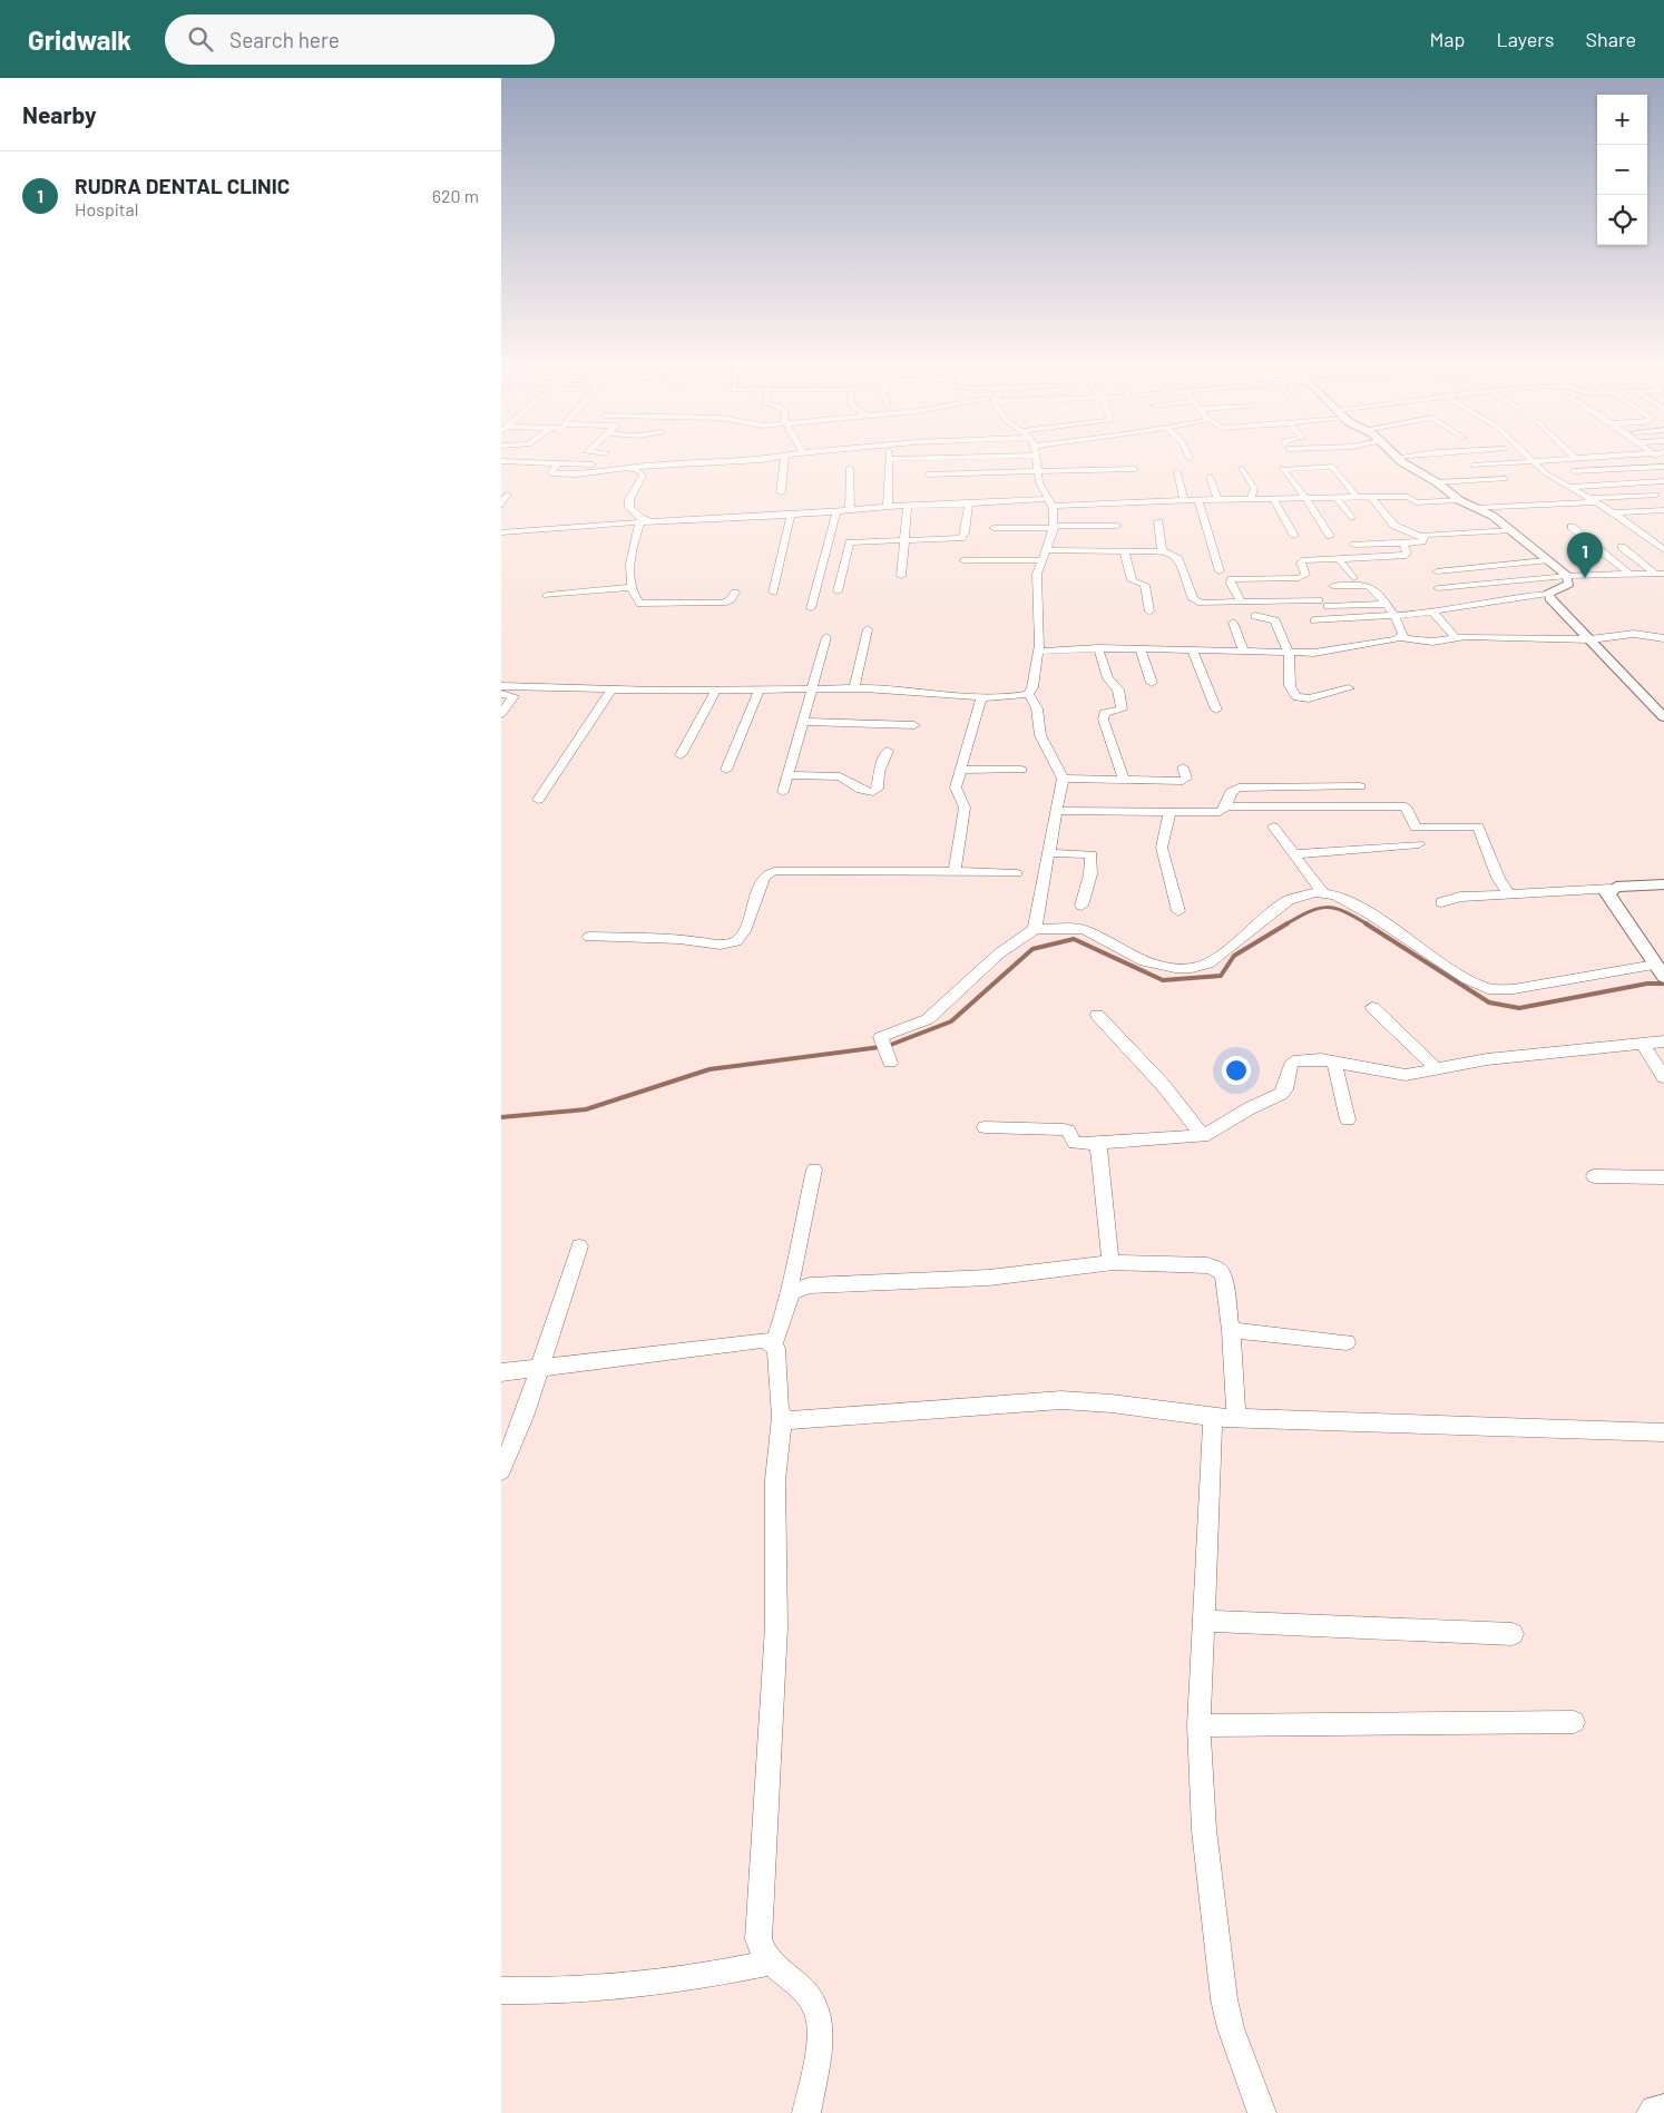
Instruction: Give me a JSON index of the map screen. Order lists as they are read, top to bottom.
{
  "page": {
    "header": "Gridwalk",
    "search": "Search here",
    "nav": ["Map", "Layers", "Share"],
    "heading": "Nearby",
    "map_buttons": ["+", "−"],
    "list": [
      {
        "mark": "1",
        "name": "RUDRA DENTAL CLINIC",
        "note": "Hospital",
        "value": "620 m"
      }
    ],
    "pins": "1"
  }
}
